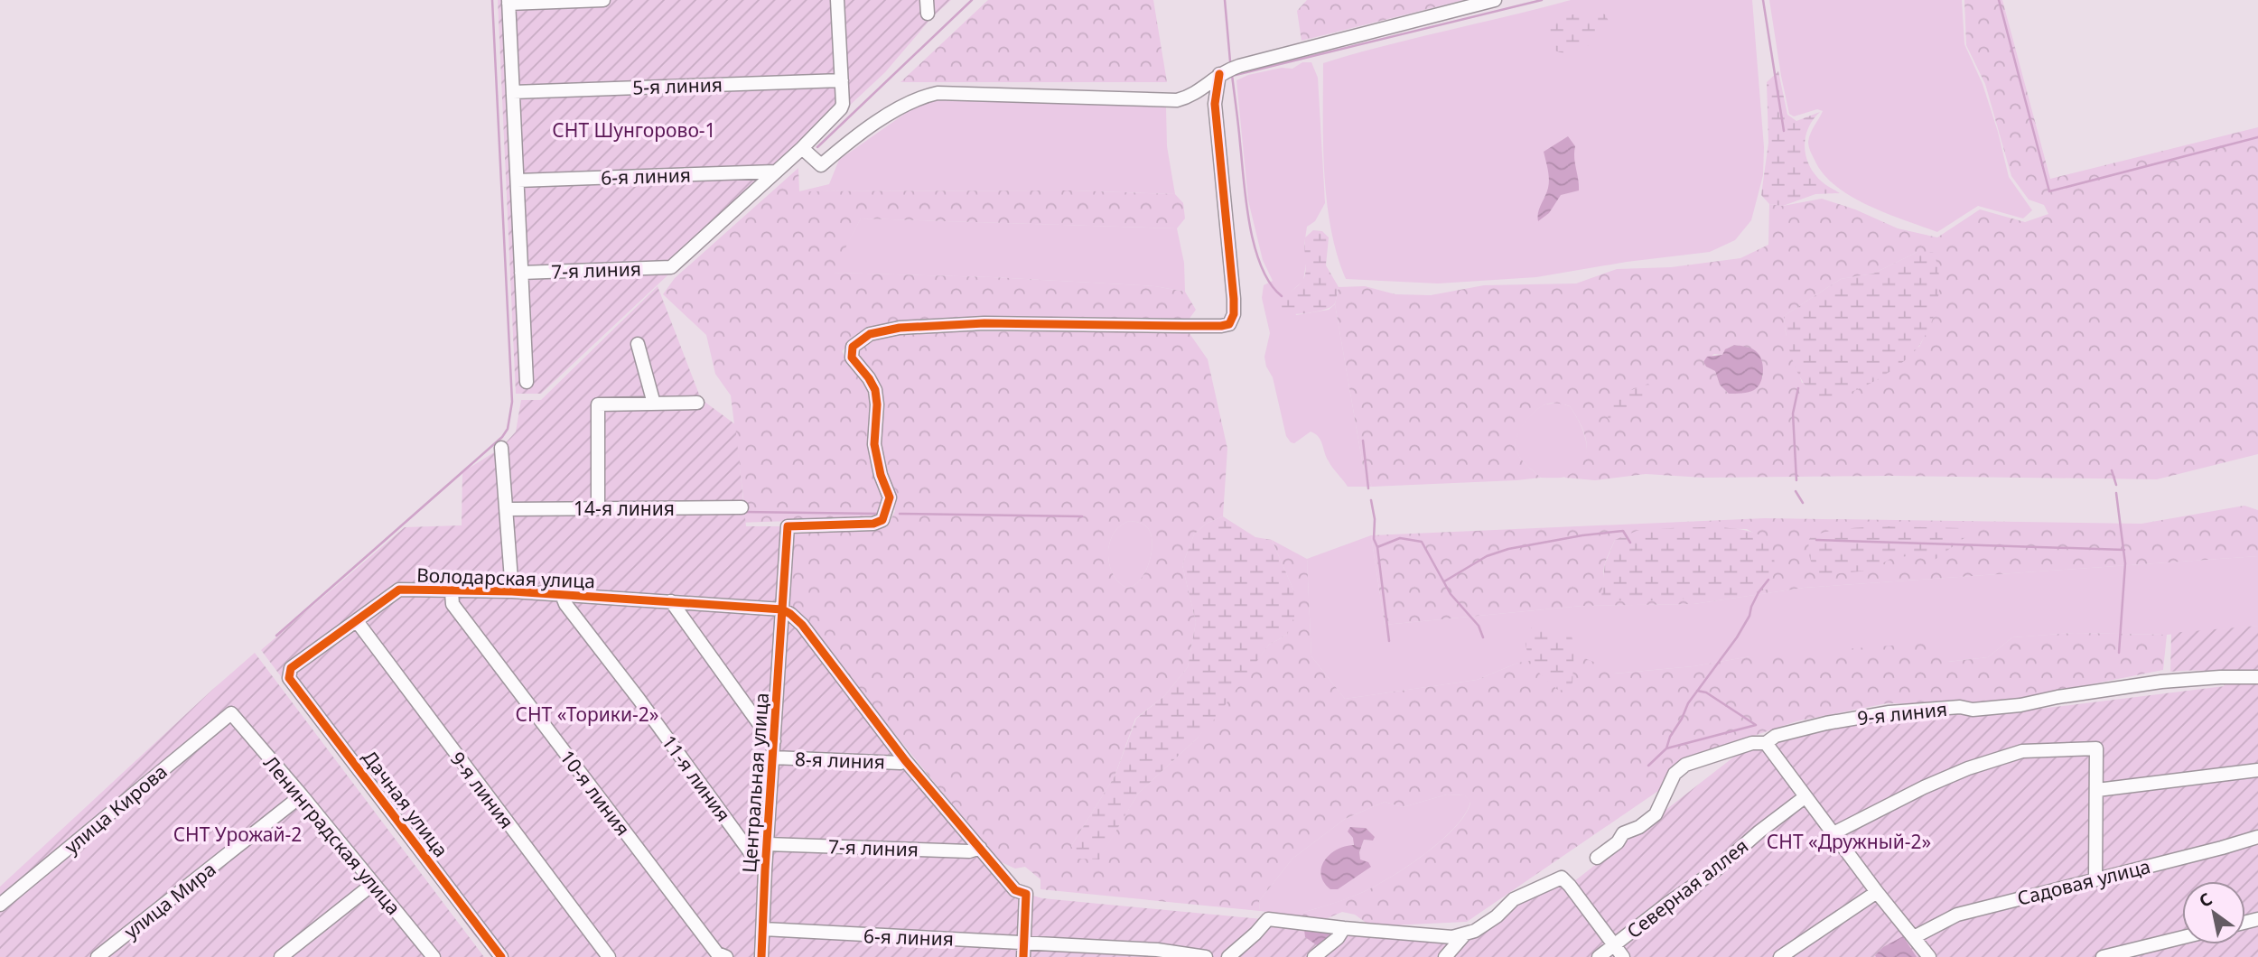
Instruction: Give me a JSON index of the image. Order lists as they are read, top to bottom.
{
  "streets": {
    "street": [
      "5-я линия",
      "6-я линия",
      "7-я линия",
      "14-я линия",
      "Володарская улица",
      "9-я линия",
      "8-я линия",
      "11-я линия",
      "Центральная улица",
      "10-я линия",
      "Дачная улица",
      "улица Кирова",
      "Ленинградская улица",
      "Садовая улица",
      "Северная аллея",
      "улица Мира"
    ]
  },
  "crossings": [
    ["6-я линия", "7-я линия"],
    ["6-я линия", "Центральная улица"],
    ["7-я линия", "Центральная улица"],
    ["Володарская улица", "9-я линия"],
    ["Володарская улица", "11-я линия"],
    ["Володарская улица", "Центральная улица"],
    ["Володарская улица", "10-я линия"],
    ["Володарская улица", "Дачная улица"],
    ["8-я линия", "Центральная улица"],
    ["11-я линия", "Центральная улица"],
    ["улица Кирова", "Ленинградская улица"],
    ["Ленинградская улица", "улица Мира"]
  ],
  "parks": [
    "СНТ Шунгорово-1",
    "СНТ «Торики-2»",
    "СНТ Урожай-2",
    "СНТ «Дружный-2»"
  ],
  "north": "top left"
}
